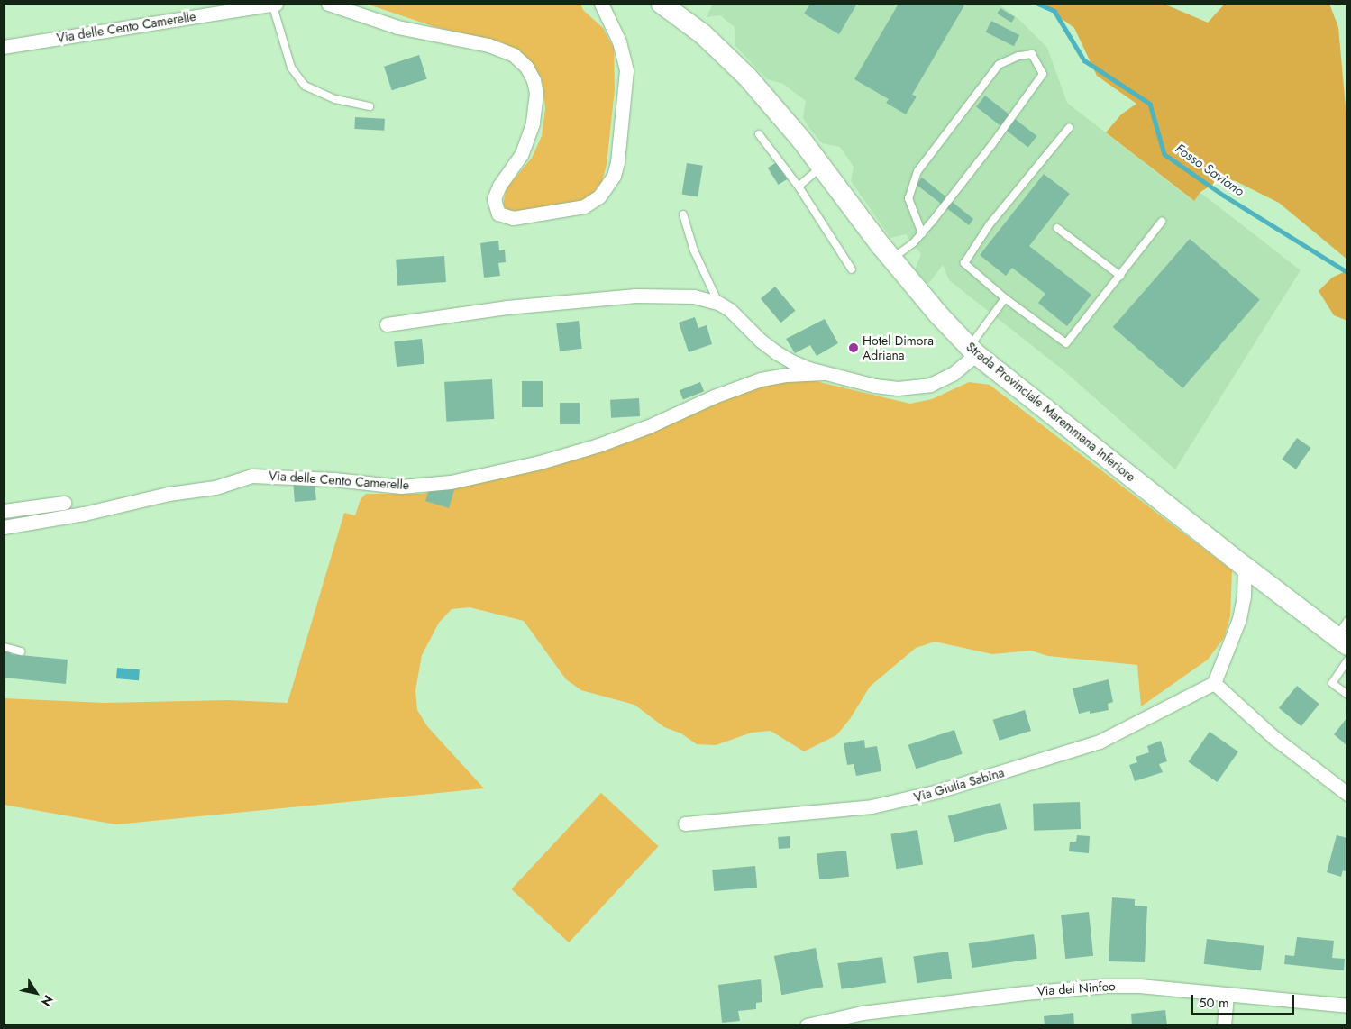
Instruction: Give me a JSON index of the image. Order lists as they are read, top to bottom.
{
  "streets": {
    "main road": ["Strada Provinciale Maremmana Inferiore"],
    "street": ["Via delle Cento Camerelle", "Via Giulia Sabina", "Via del Ninfeo"]
  },
  "crossings": [
    ["Via delle Cento Camerelle", "Strada Provinciale Maremmana Inferiore"]
  ],
  "water": ["Fosso Saviano"],
  "places": ["Hotel Dimora Adriana"],
  "scale_bar": "50 m",
  "north": "bottom right"
}
